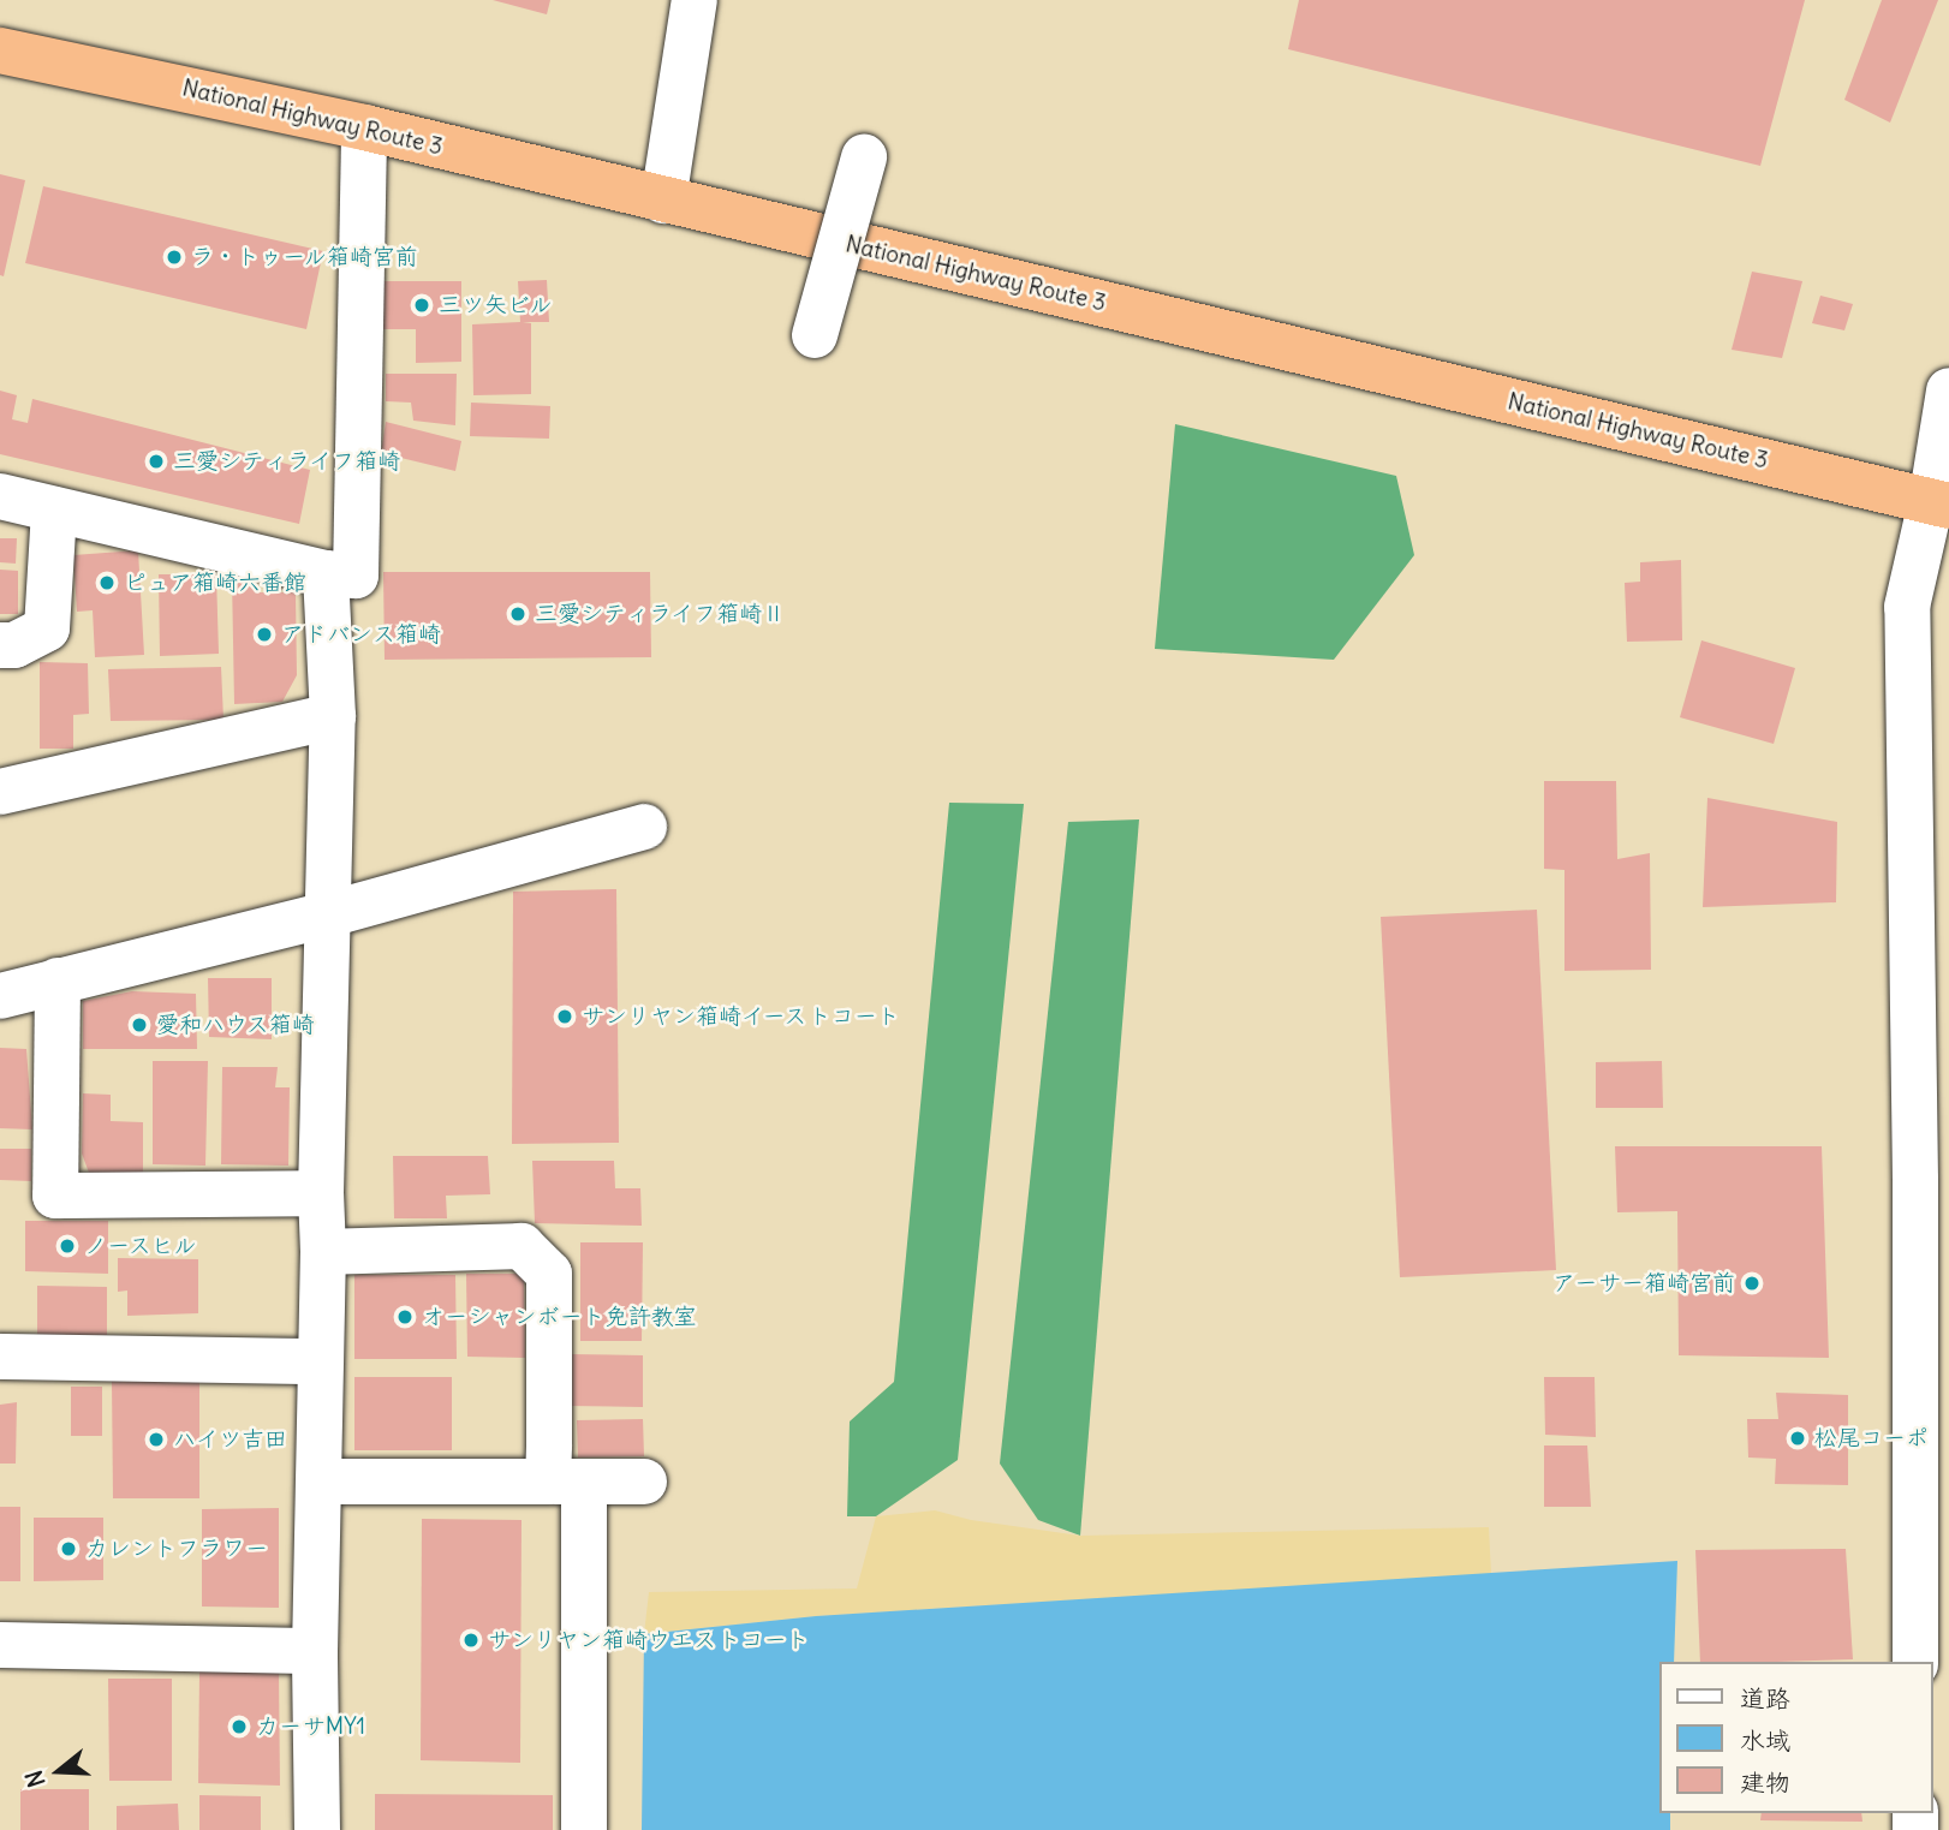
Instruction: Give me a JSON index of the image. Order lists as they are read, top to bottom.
{
  "streets": {
    "highway": ["National Highway Route 3"]
  },
  "places": [
    "ラ・トゥール箱崎宮前",
    "三ツ矢ビル",
    "三愛シティライフ箱崎",
    "ピュア箱崎六番館",
    "三愛シティライフ箱崎Ⅱ",
    "アドバンス箱崎",
    "サンリヤン箱崎イーストコート",
    "愛和ハウス箱崎",
    "ノースヒル",
    "アーサー箱崎宮前",
    "オーシャンボート免許教室",
    "松尾コーポ",
    "ハイツ吉田",
    "カレントフラワー",
    "サンリヤン箱崎ウエストコート",
    "カーサMY1"
  ],
  "legend": ["道路", "水域", "建物"],
  "north": "left"
}
